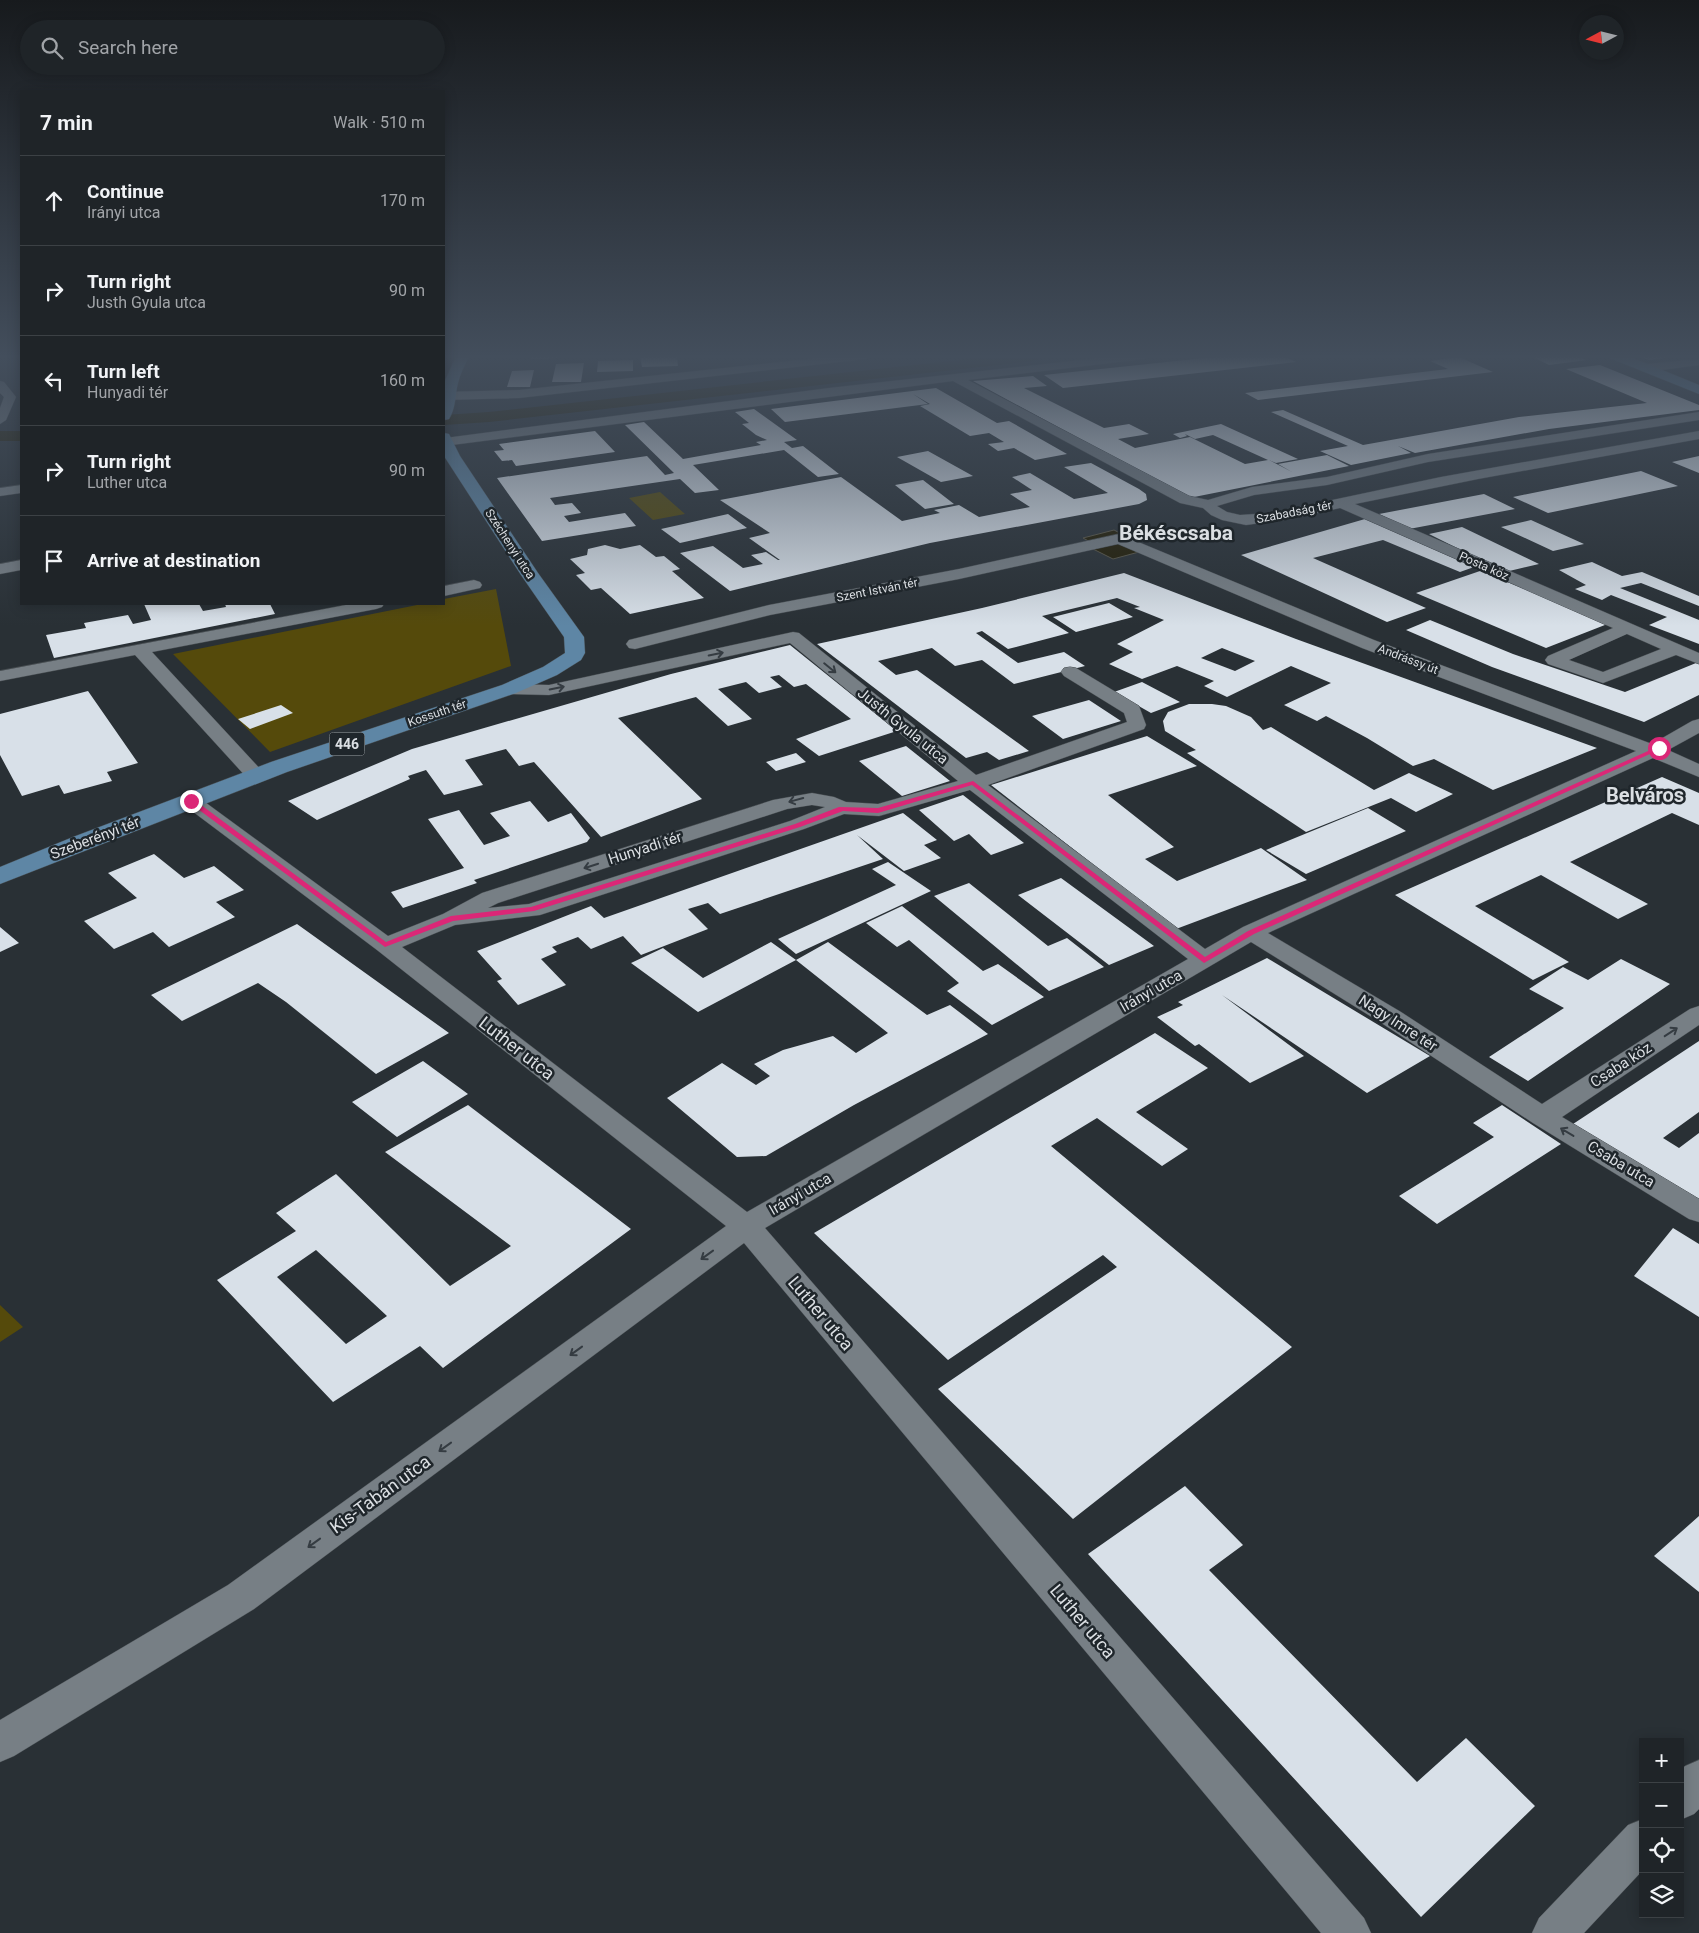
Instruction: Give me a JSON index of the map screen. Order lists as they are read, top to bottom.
{
  "streets": {
    "main road": [
      "Széchenyi utca",
      "Kossuth tér",
      "446",
      "Szeberényi tér"
    ],
    "street": [
      "Szabadság tér",
      "Posta köz",
      "Szent István tér",
      "Andrássy út",
      "Justh Gyula utca",
      "Hunyadi tér",
      "Irányi utca",
      "Nagy Imre tér",
      "Luther utca",
      "Csaba köz",
      "Csaba utca",
      "Kis-Tabán utca"
    ]
  },
  "crossings": [
    ["Szabadság tér", "Posta köz"],
    ["Széchenyi utca", "Kossuth tér"],
    ["Szent István tér", "Andrássy út"],
    ["Andrássy út", "Irányi utca"],
    ["Kossuth tér", "Justh Gyula utca"],
    ["Kossuth tér", "Szeberényi tér"],
    ["Kossuth tér", "Luther utca"],
    ["Justh Gyula utca", "Hunyadi tér"],
    ["Justh Gyula utca", "Irányi utca"],
    ["Szeberényi tér", "Luther utca"],
    ["Hunyadi tér", "Luther utca"],
    ["Irányi utca", "Nagy Imre tér"],
    ["Irányi utca", "Luther utca"],
    ["Irányi utca", "Kis-Tabán utca"],
    ["Nagy Imre tér", "Csaba köz"],
    ["Nagy Imre tér", "Csaba utca"],
    ["Luther utca", "Kis-Tabán utca"],
    ["Csaba köz", "Csaba utca"]
  ],
  "one_way": [
    "Justh Gyula utca",
    "Csaba köz",
    "Csaba utca",
    "Kis-Tabán utca"
  ],
  "districts": ["Békéscsaba", "Belváros"],
  "north": "left",
  "page": {
    "search": "Search here",
    "heading": ["7 min", "Walk · 510 m"],
    "list": [
      ["Continue", "Irányi utca", "170 m"],
      ["Turn right", "Justh Gyula utca", "90 m"],
      ["Turn left", "Hunyadi tér", "160 m"],
      ["Turn right", "Luther utca", "90 m"],
      "Arrive at destination"
    ],
    "map_buttons": ["+", "−"]
  }
}
